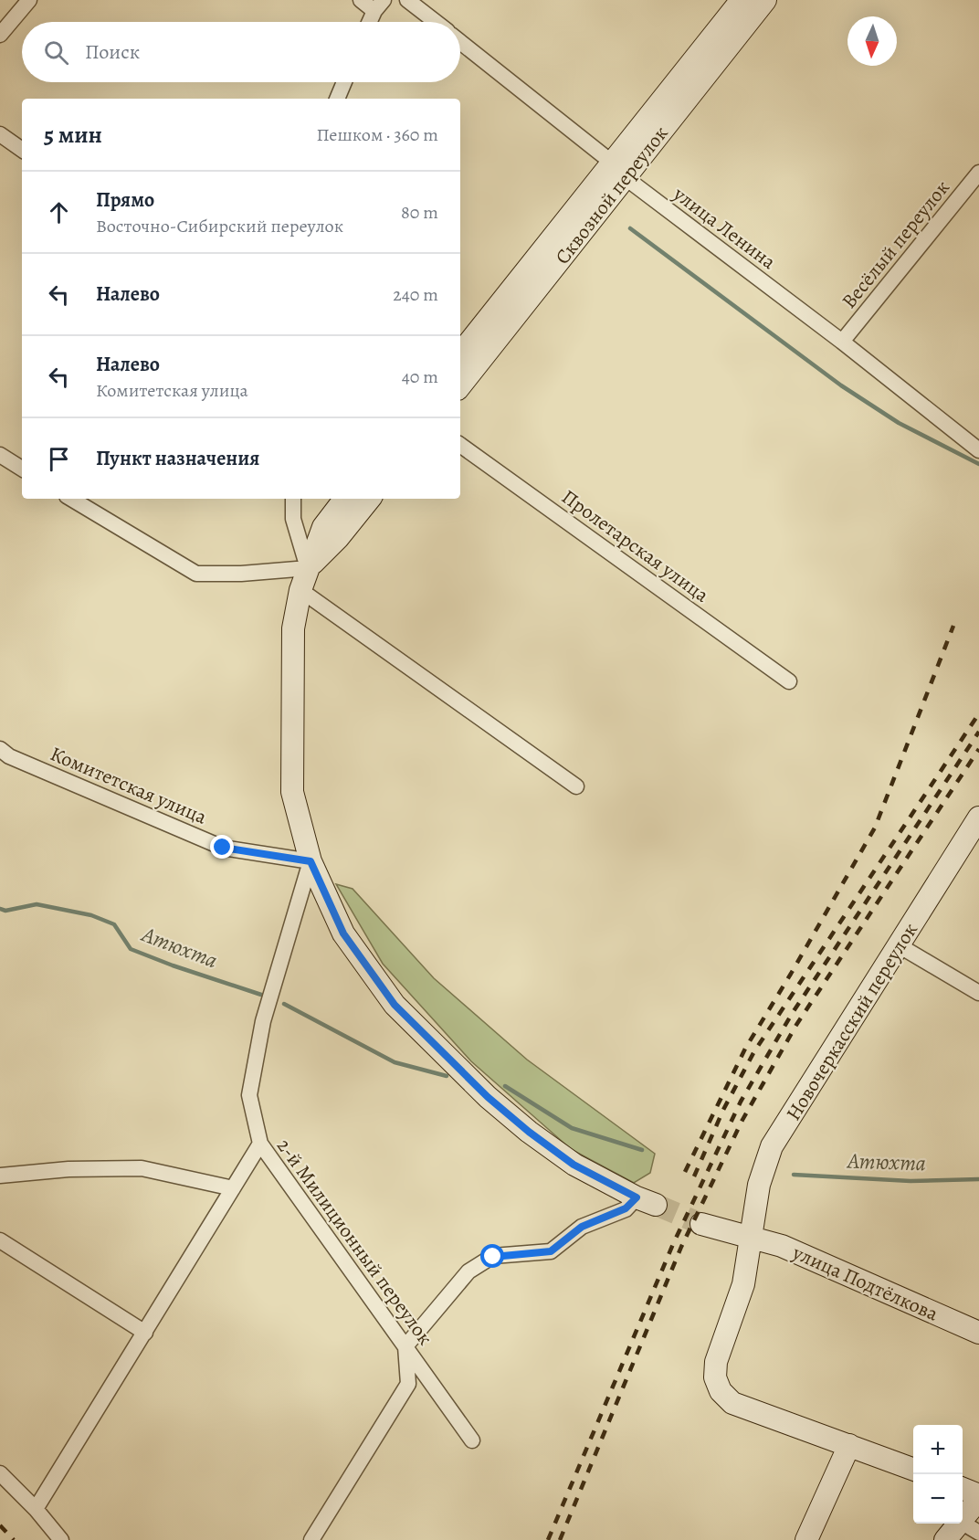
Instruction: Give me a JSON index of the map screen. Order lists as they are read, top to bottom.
{
  "streets": {
    "street": [
      "Сквозной переулок",
      "улица Ленина",
      "Весёлый переулок",
      "Пролетарская улица",
      "Комитетская улица",
      "Новочеркасский переулок",
      "2-й Милиционный переулок",
      "улица Подтёлкова"
    ]
  },
  "crossings": [
    ["Сквозной переулок", "улица Ленина"],
    ["улица Ленина", "Весёлый переулок"],
    ["Комитетская улица", "2-й Милиционный переулок"],
    ["Новочеркасский переулок", "улица Подтёлкова"]
  ],
  "water": ["Атюхта"],
  "north": "bottom",
  "page": {
    "search": "Поиск",
    "heading": ["5 мин", "Пешком · 360 m"],
    "list": [
      ["Прямо", "Восточно-Сибирский переулок", "80 m"],
      ["Налево", "240 m"],
      ["Налево", "Комитетская улица", "40 m"],
      "Пункт назначения"
    ],
    "map_buttons": ["+", "−"]
  }
}
